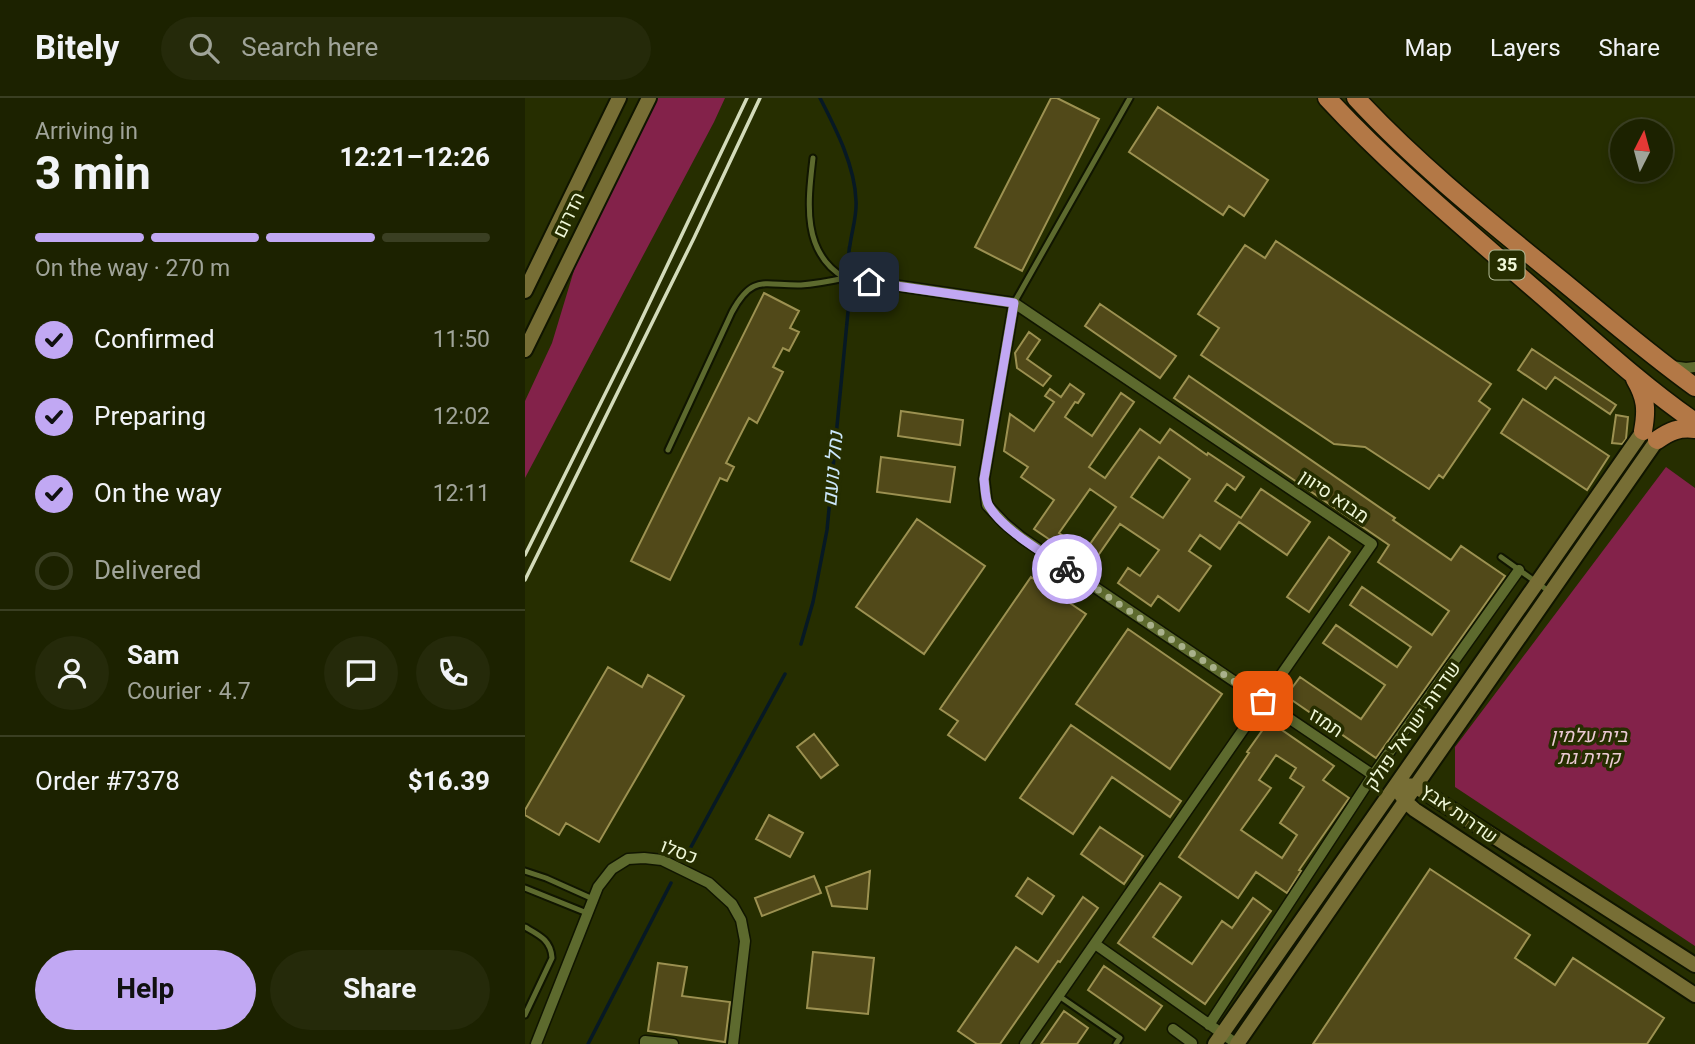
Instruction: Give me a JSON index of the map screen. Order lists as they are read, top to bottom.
{
  "streets": {
    "highway": ["35"],
    "street": [
      "הדרום",
      "מבוא סיוון",
      "תמוז",
      "שדרות ישראל פולק",
      "שדרות אבץ",
      "כסלו"
    ]
  },
  "crossings": [
    ["מבוא סיוון", "תמוז"],
    ["שדרות ישראל פולק", "שדרות אבץ"]
  ],
  "water": ["נחל נועם"],
  "parks": ["בית עלמין קרית גת"],
  "north": "top",
  "page": {
    "header": "Bitely",
    "search": "Search here",
    "nav": ["Map", "Layers", "Share"],
    "heading": ["3 min", "Arriving in", "12:21–12:26"],
    "panel": [
      "Sam",
      "Courier · 4.7",
      "Order #7378",
      "$16.39"
    ],
    "bar": "On the way · 270 m",
    "list": [
      ["Confirmed", "11:50"],
      ["Preparing", "12:02"],
      ["On the way", "12:11"],
      "Delivered"
    ],
    "buttons": ["Help", "Share"]
  }
}
